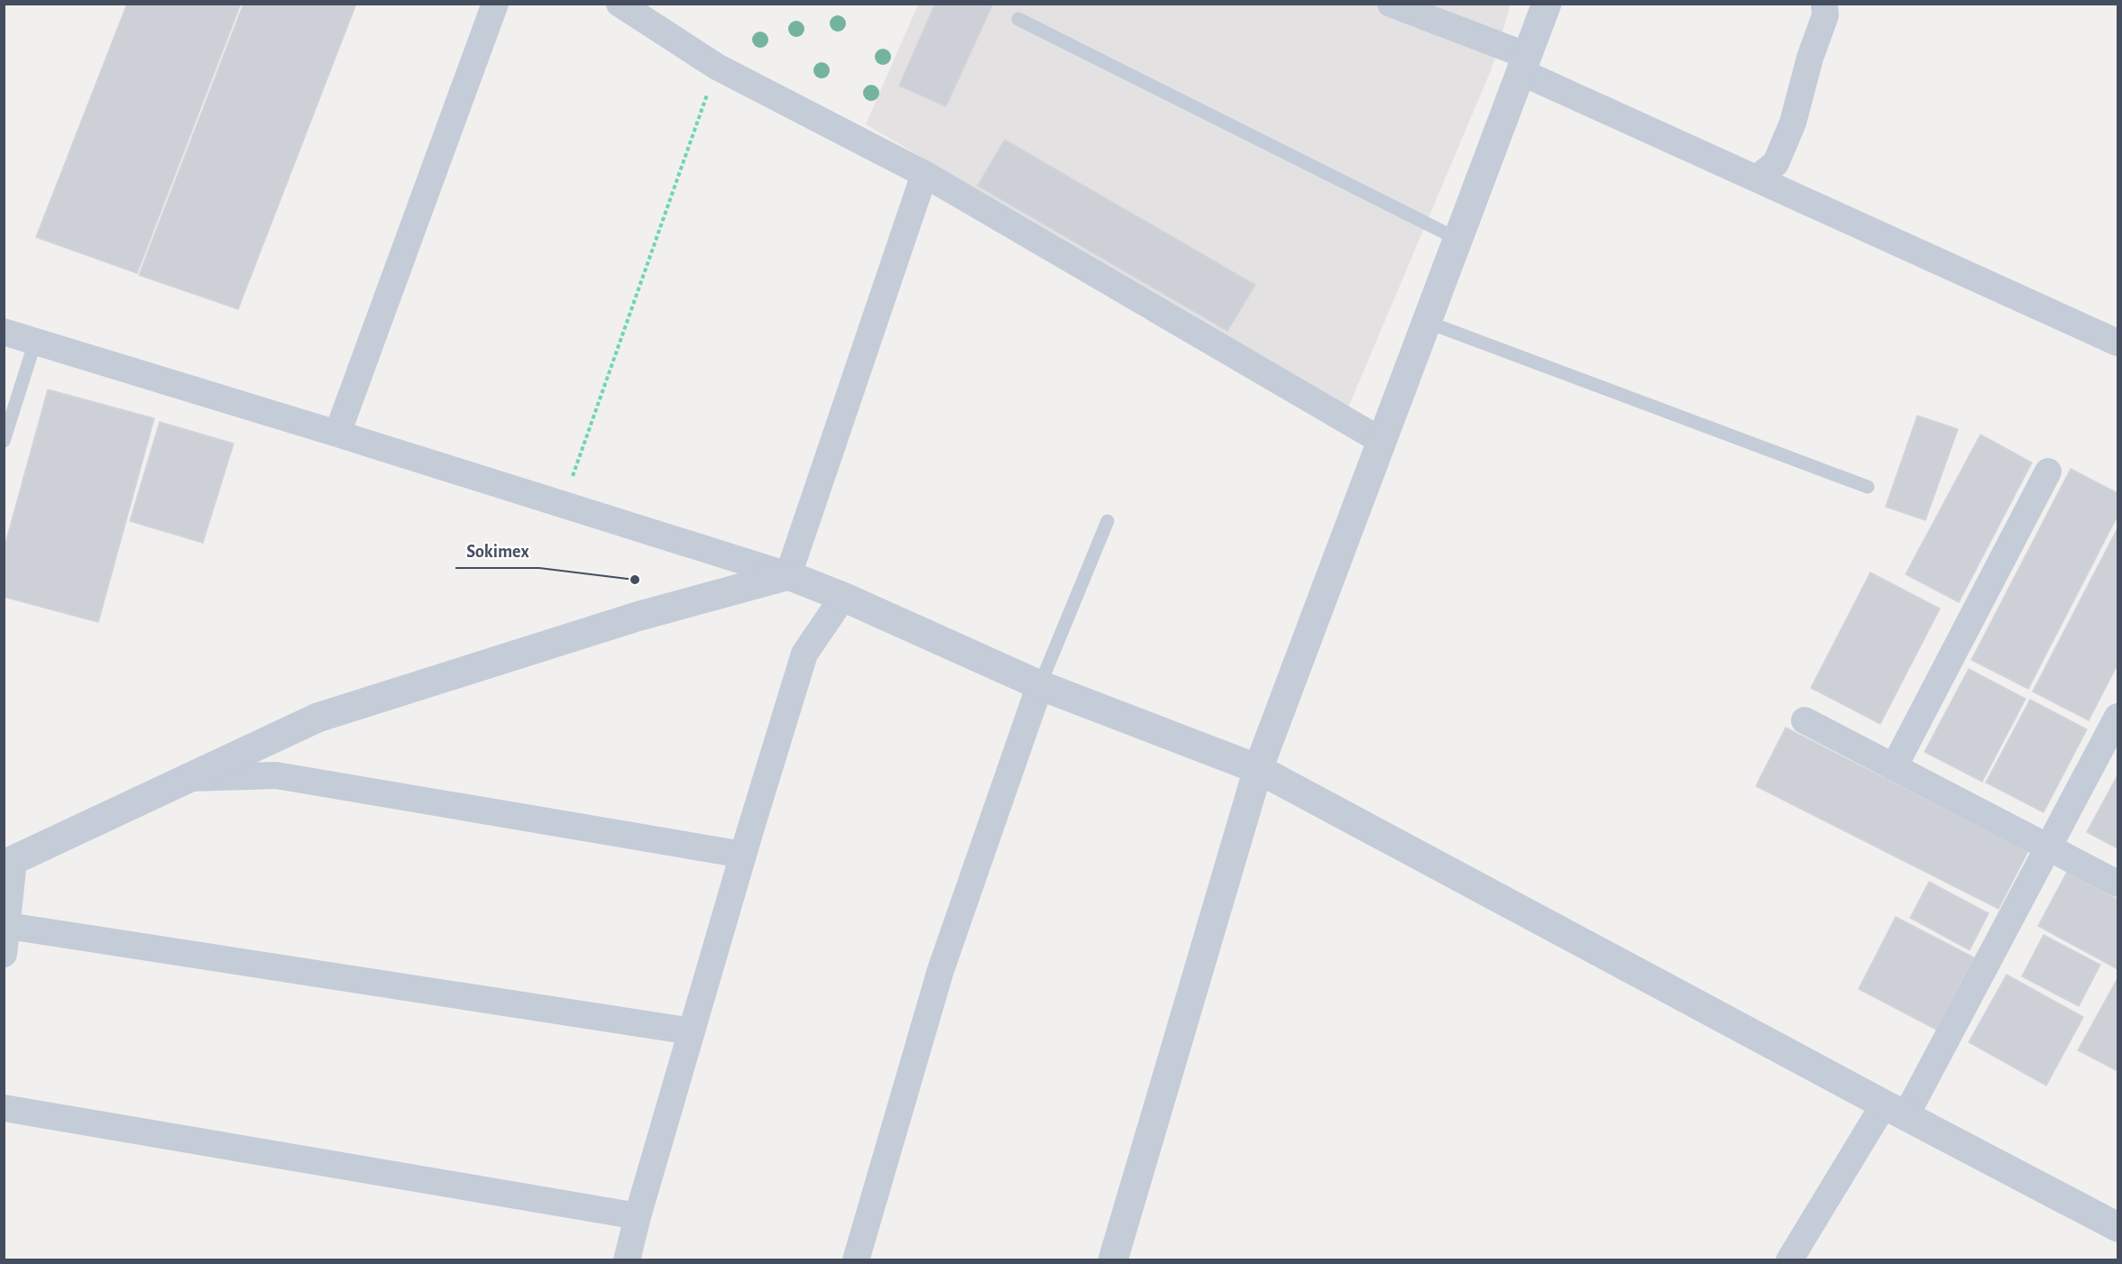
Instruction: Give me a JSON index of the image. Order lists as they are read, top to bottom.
{
  "places": ["Sokimex"]
}
